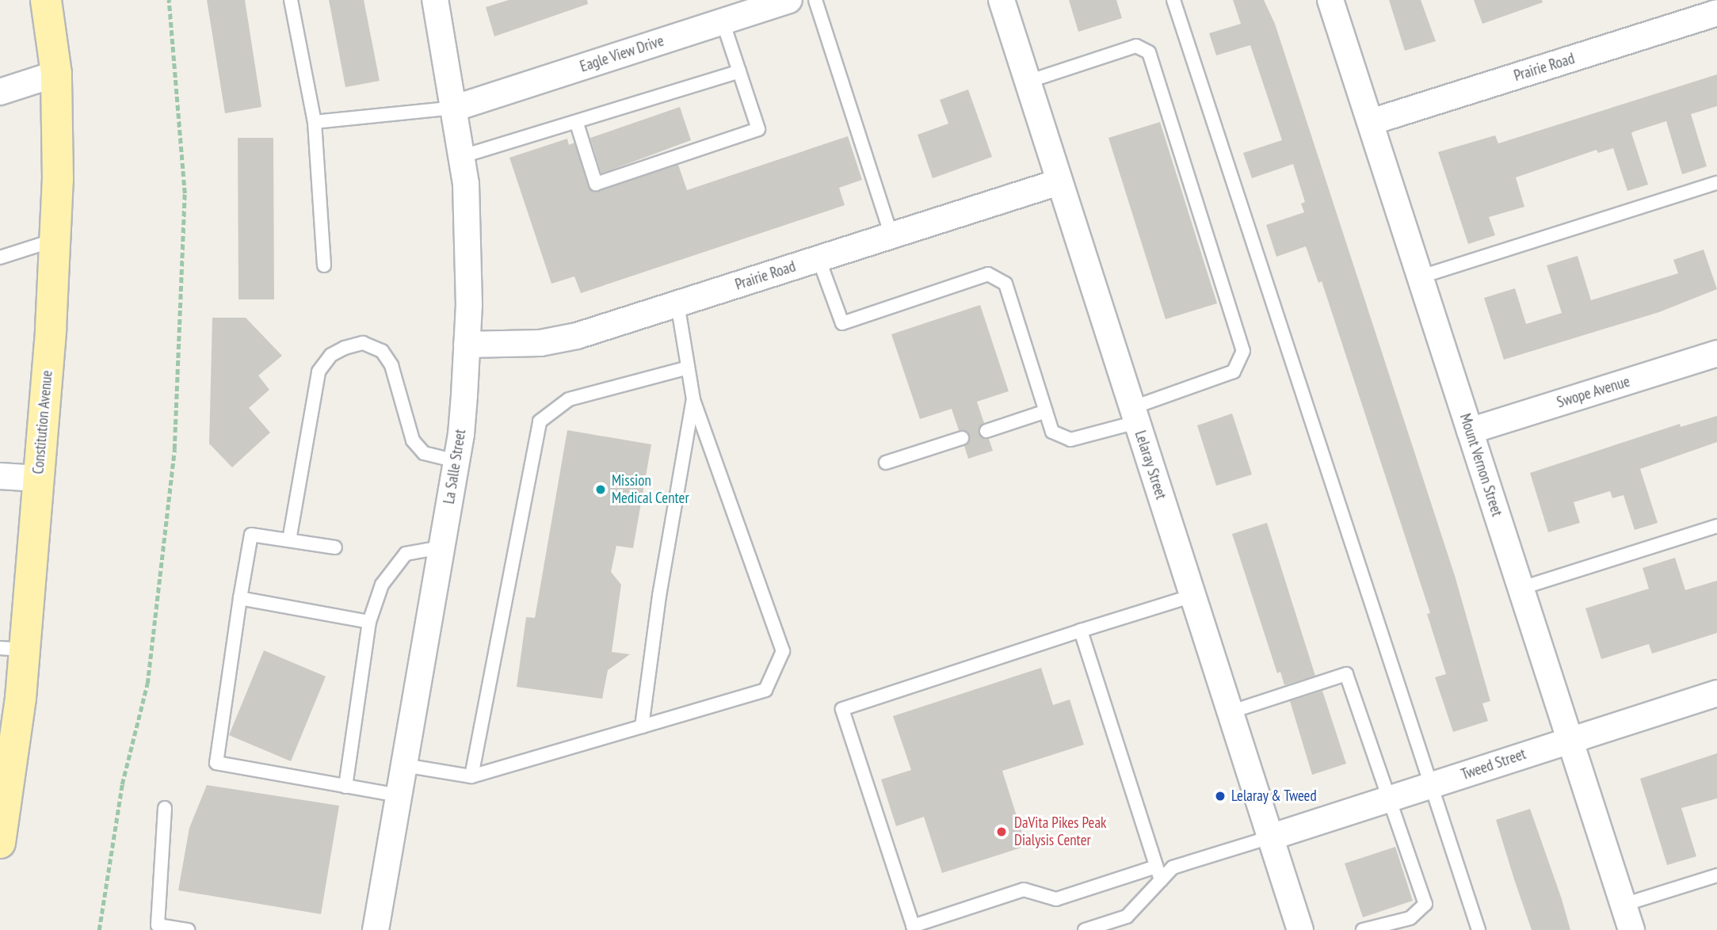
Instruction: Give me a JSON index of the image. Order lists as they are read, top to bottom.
{
  "streets": {
    "main road": ["Constitution Avenue"],
    "street": [
      "Eagle View Drive",
      "Prairie Road",
      "Swope Avenue",
      "Lelaray Street",
      "Mount Vernon Street",
      "La Salle Street",
      "Tweed Street"
    ]
  },
  "crossings": [
    ["Eagle View Drive", "La Salle Street"],
    ["Prairie Road", "Lelaray Street"],
    ["Prairie Road", "Mount Vernon Street"],
    ["Prairie Road", "La Salle Street"],
    ["Swope Avenue", "Mount Vernon Street"],
    ["Lelaray Street", "Tweed Street"],
    ["Mount Vernon Street", "Tweed Street"]
  ],
  "places": ["Mission Medical Center", "Lelaray & Tweed", "DaVita Pikes Peak Dialysis Center"]
}
